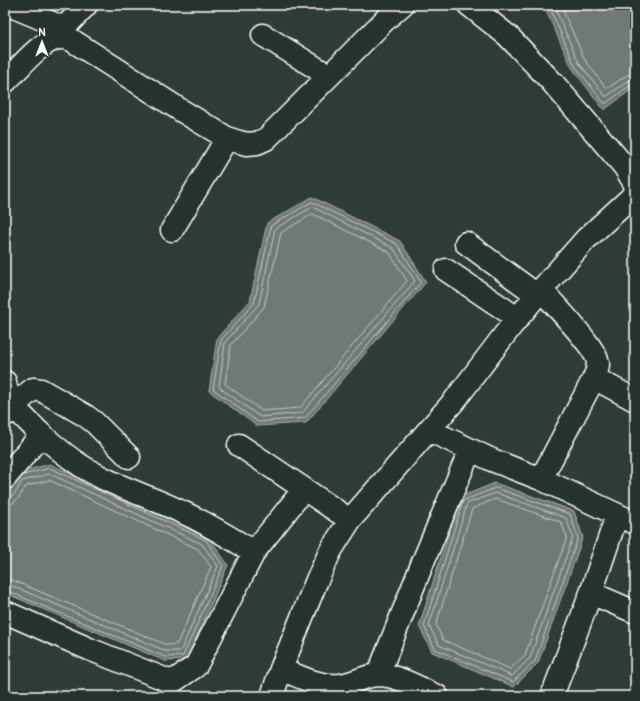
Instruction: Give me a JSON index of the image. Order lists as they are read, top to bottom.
{
  "north": "top"
}
